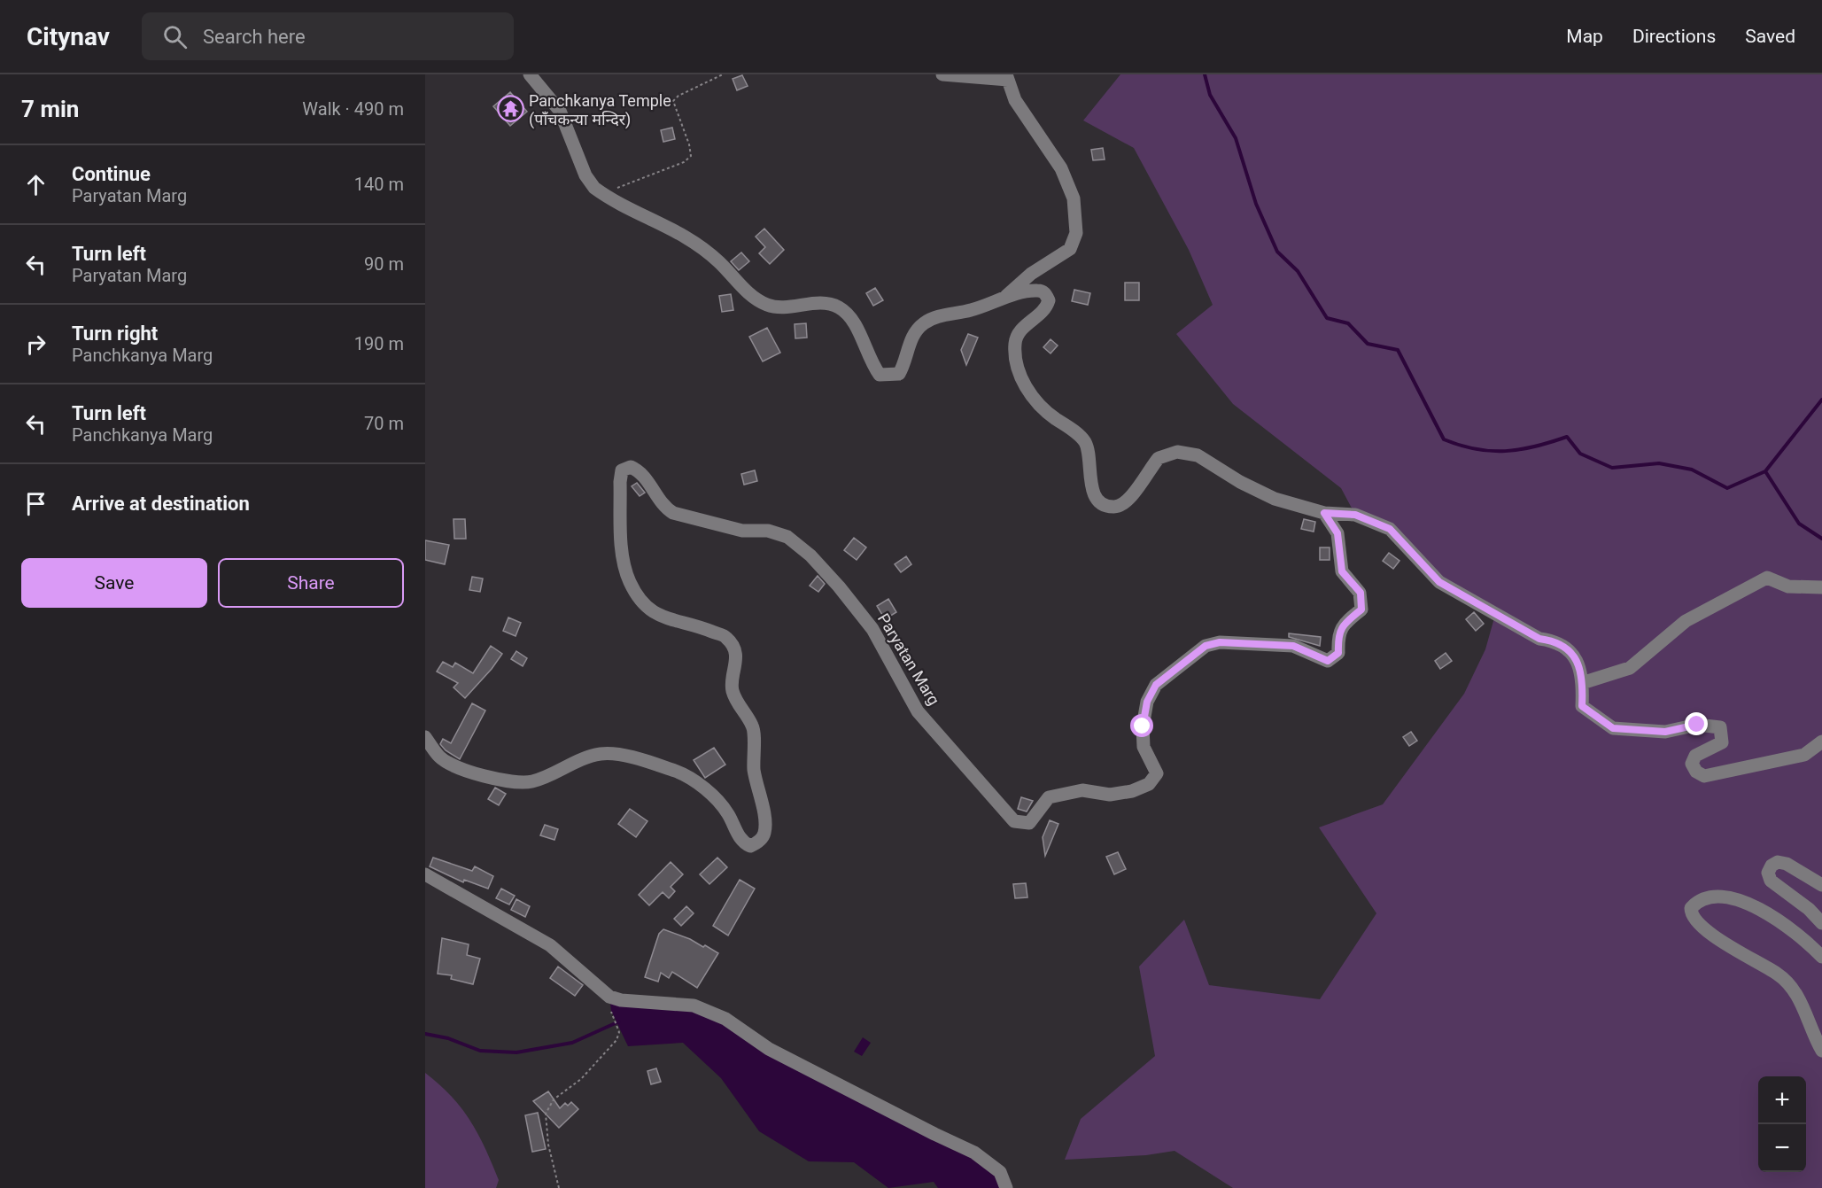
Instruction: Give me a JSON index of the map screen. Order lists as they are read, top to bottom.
{
  "streets": {
    "street": ["Paryatan Marg"]
  },
  "places": {
    "temple": ["Panchkanya Temple (पाँचकन्या मन्दिर)"]
  },
  "page": {
    "header": "Citynav",
    "search": "Search here",
    "nav": ["Map", "Directions", "Saved"],
    "heading": ["7 min", "Walk · 490 m"],
    "list": [
      ["Continue", "Paryatan Marg", "140 m"],
      ["Turn left", "Paryatan Marg", "90 m"],
      ["Turn right", "Panchkanya Marg", "190 m"],
      ["Turn left", "Panchkanya Marg", "70 m"],
      "Arrive at destination"
    ],
    "buttons": ["Save", "Share"],
    "map_buttons": ["+", "−"]
  }
}
